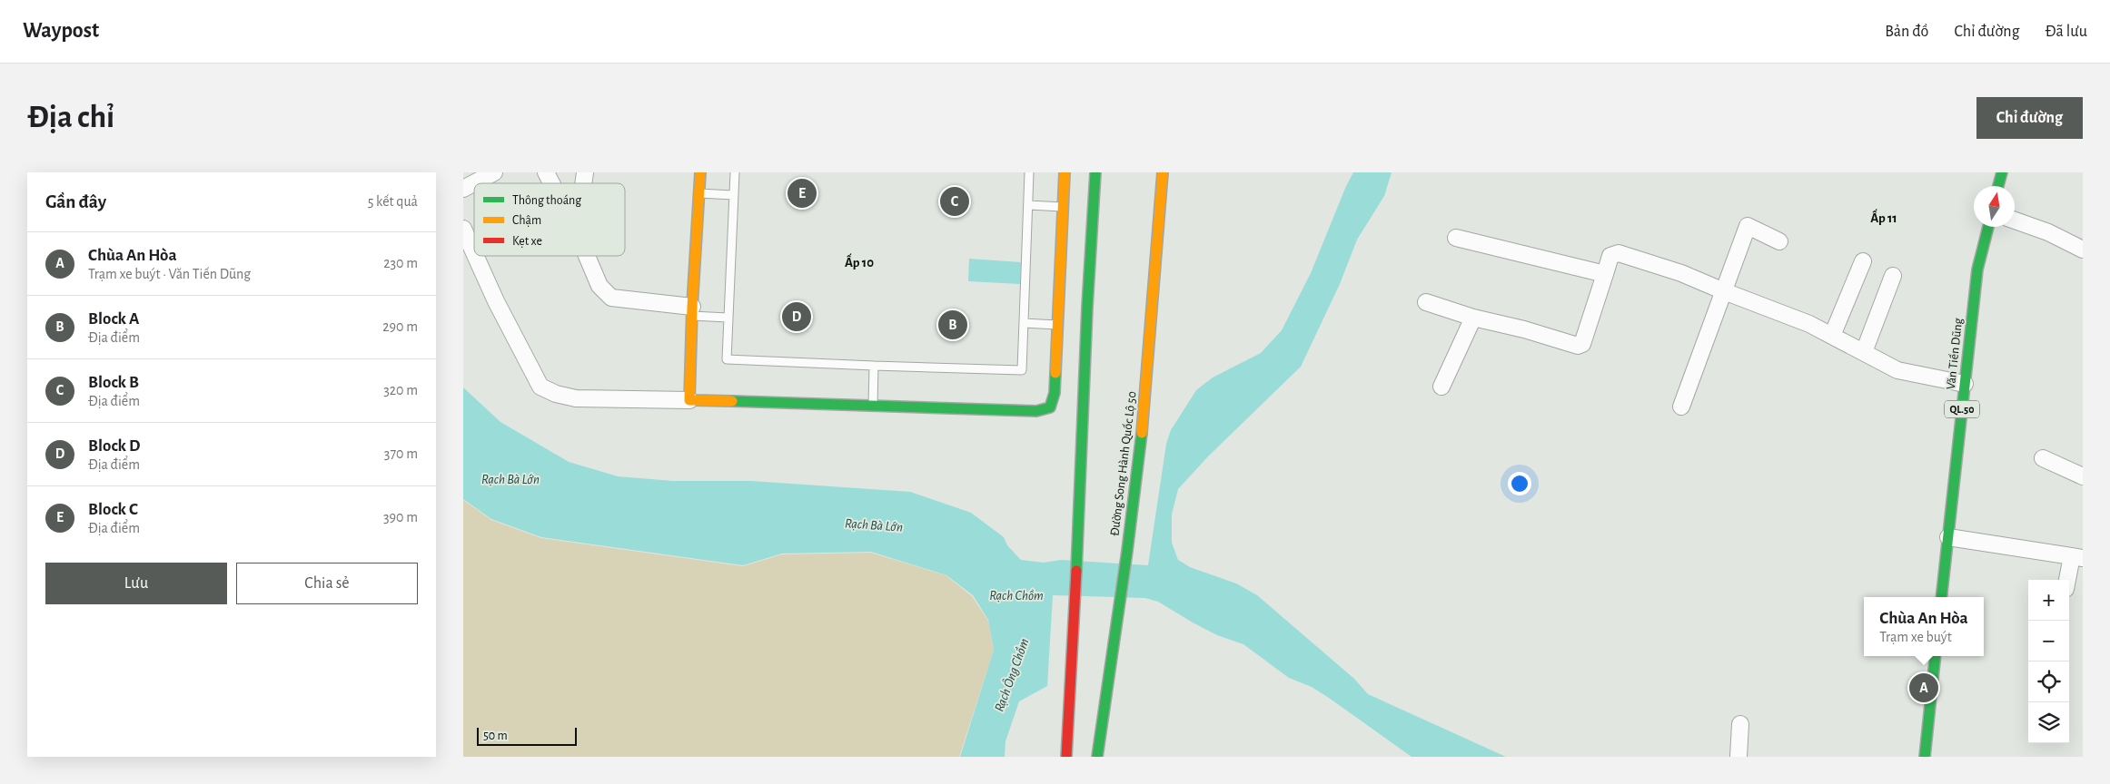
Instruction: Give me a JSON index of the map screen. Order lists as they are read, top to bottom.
{
  "streets": {
    "main road": ["Văn Tiến Dũng", "QL.50", "Đường Song Hành Quốc Lộ 50"]
  },
  "districts": ["Ấp 11", "Ấp 10"],
  "water": ["Rạch Bà Lớn", "Rạch Chồm", "Rạch Ông Chồm"],
  "legend": ["Thông thoáng", "Chậm", "Kẹt xe"],
  "scale_bar": "50 m",
  "north": "top",
  "page": {
    "header": "Waypost",
    "nav": ["Bản đồ", "Chỉ đường", "Đã lưu"],
    "buttons": [
      "Chỉ đường",
      ["Lưu", "Chia sẻ"]
    ],
    "title": "Địa chỉ",
    "heading": ["Gần đây", "5 kết quả"],
    "pins": [
      "E",
      "C",
      "D",
      "B",
      "A"
    ],
    "list": [
      {
        "mark": "A",
        "name": "Chùa An Hòa",
        "note": "Trạm xe buýt · Văn Tiến Dũng",
        "value": "230 m"
      },
      {
        "mark": "B",
        "name": "Block A",
        "note": "Địa điểm",
        "value": "290 m"
      },
      {
        "mark": "C",
        "name": "Block B",
        "note": "Địa điểm",
        "value": "320 m"
      },
      {
        "mark": "D",
        "name": "Block D",
        "note": "Địa điểm",
        "value": "370 m"
      },
      {
        "mark": "E",
        "name": "Block C",
        "note": "Địa điểm",
        "value": "390 m"
      }
    ],
    "map_buttons": ["+", "−"],
    "popup": ["Chùa An Hòa", "Trạm xe buýt"],
    "scale": "50 m"
  }
}
